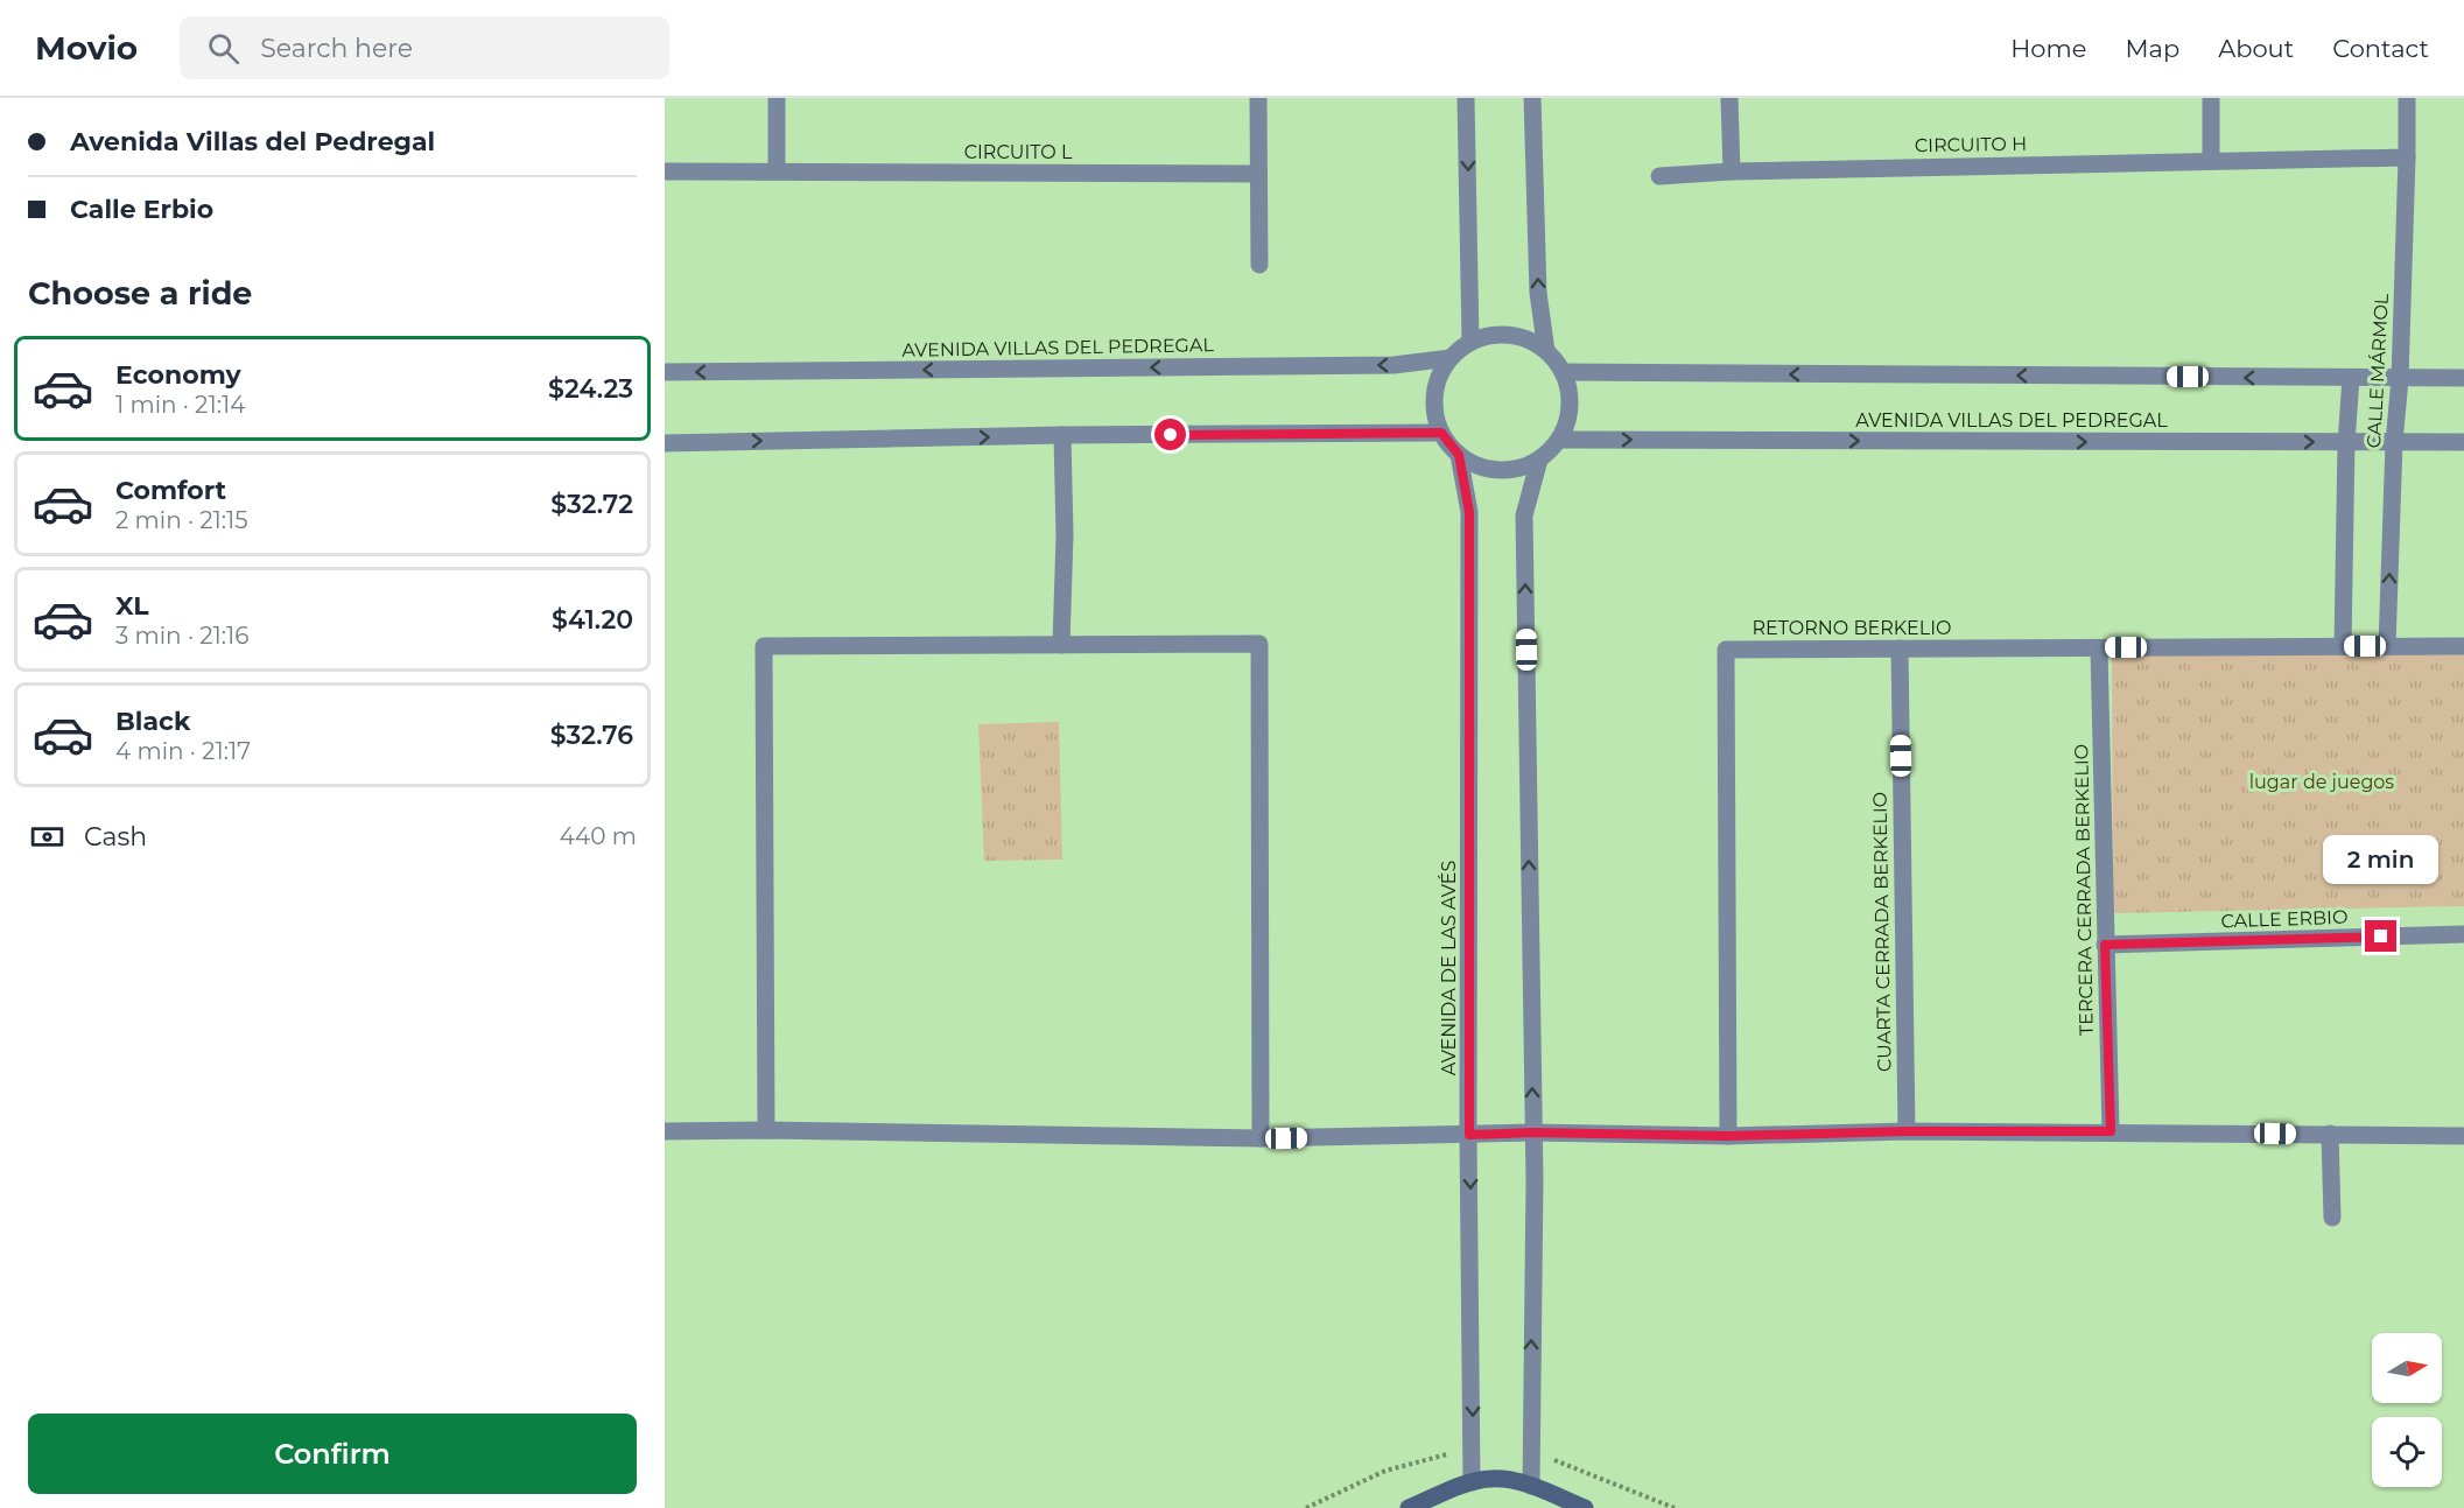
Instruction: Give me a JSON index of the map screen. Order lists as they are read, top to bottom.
{
  "streets": {
    "street": [
      "CIRCUITO H",
      "CIRCUITO L",
      "AVENIDA VILLAS DEL PEDREGAL",
      "CALLE MÁRMOL",
      "RETORNO BERKELIO",
      "TERCERA CERRADA BERKELIO",
      "CALLE ERBIO",
      "CUARTA CERRADA BERKELIO",
      "AVENIDA DE LAS AVÉS"
    ]
  },
  "crossings": [
    ["CIRCUITO H", "CALLE MÁRMOL"],
    ["AVENIDA VILLAS DEL PEDREGAL", "CALLE MÁRMOL"],
    ["AVENIDA VILLAS DEL PEDREGAL", "AVENIDA DE LAS AVÉS"],
    ["CALLE MÁRMOL", "RETORNO BERKELIO"],
    ["RETORNO BERKELIO", "TERCERA CERRADA BERKELIO"],
    ["RETORNO BERKELIO", "CUARTA CERRADA BERKELIO"],
    ["TERCERA CERRADA BERKELIO", "CALLE ERBIO"]
  ],
  "parks": ["lugar de juegos"],
  "north": "right",
  "page": {
    "header": "Movio",
    "search": "Search here",
    "nav": [
      "Home",
      "Map",
      "About",
      "Contact"
    ],
    "banner": ["Avenida Villas del Pedregal", "Calle Erbio"],
    "heading": "Choose a ride",
    "list": [
      {
        "name": "Economy",
        "note": "1 min · 21:14",
        "value": "$24.23"
      },
      {
        "name": "Comfort",
        "note": "2 min · 21:15",
        "value": "$32.72"
      },
      {
        "name": "XL",
        "note": "3 min · 21:16",
        "value": "$41.20"
      },
      {
        "name": "Black",
        "note": "4 min · 21:17",
        "value": "$32.76"
      }
    ],
    "pay": ["Cash", "440 m"],
    "bubble": "2 min",
    "buttons": "Confirm"
  }
}
